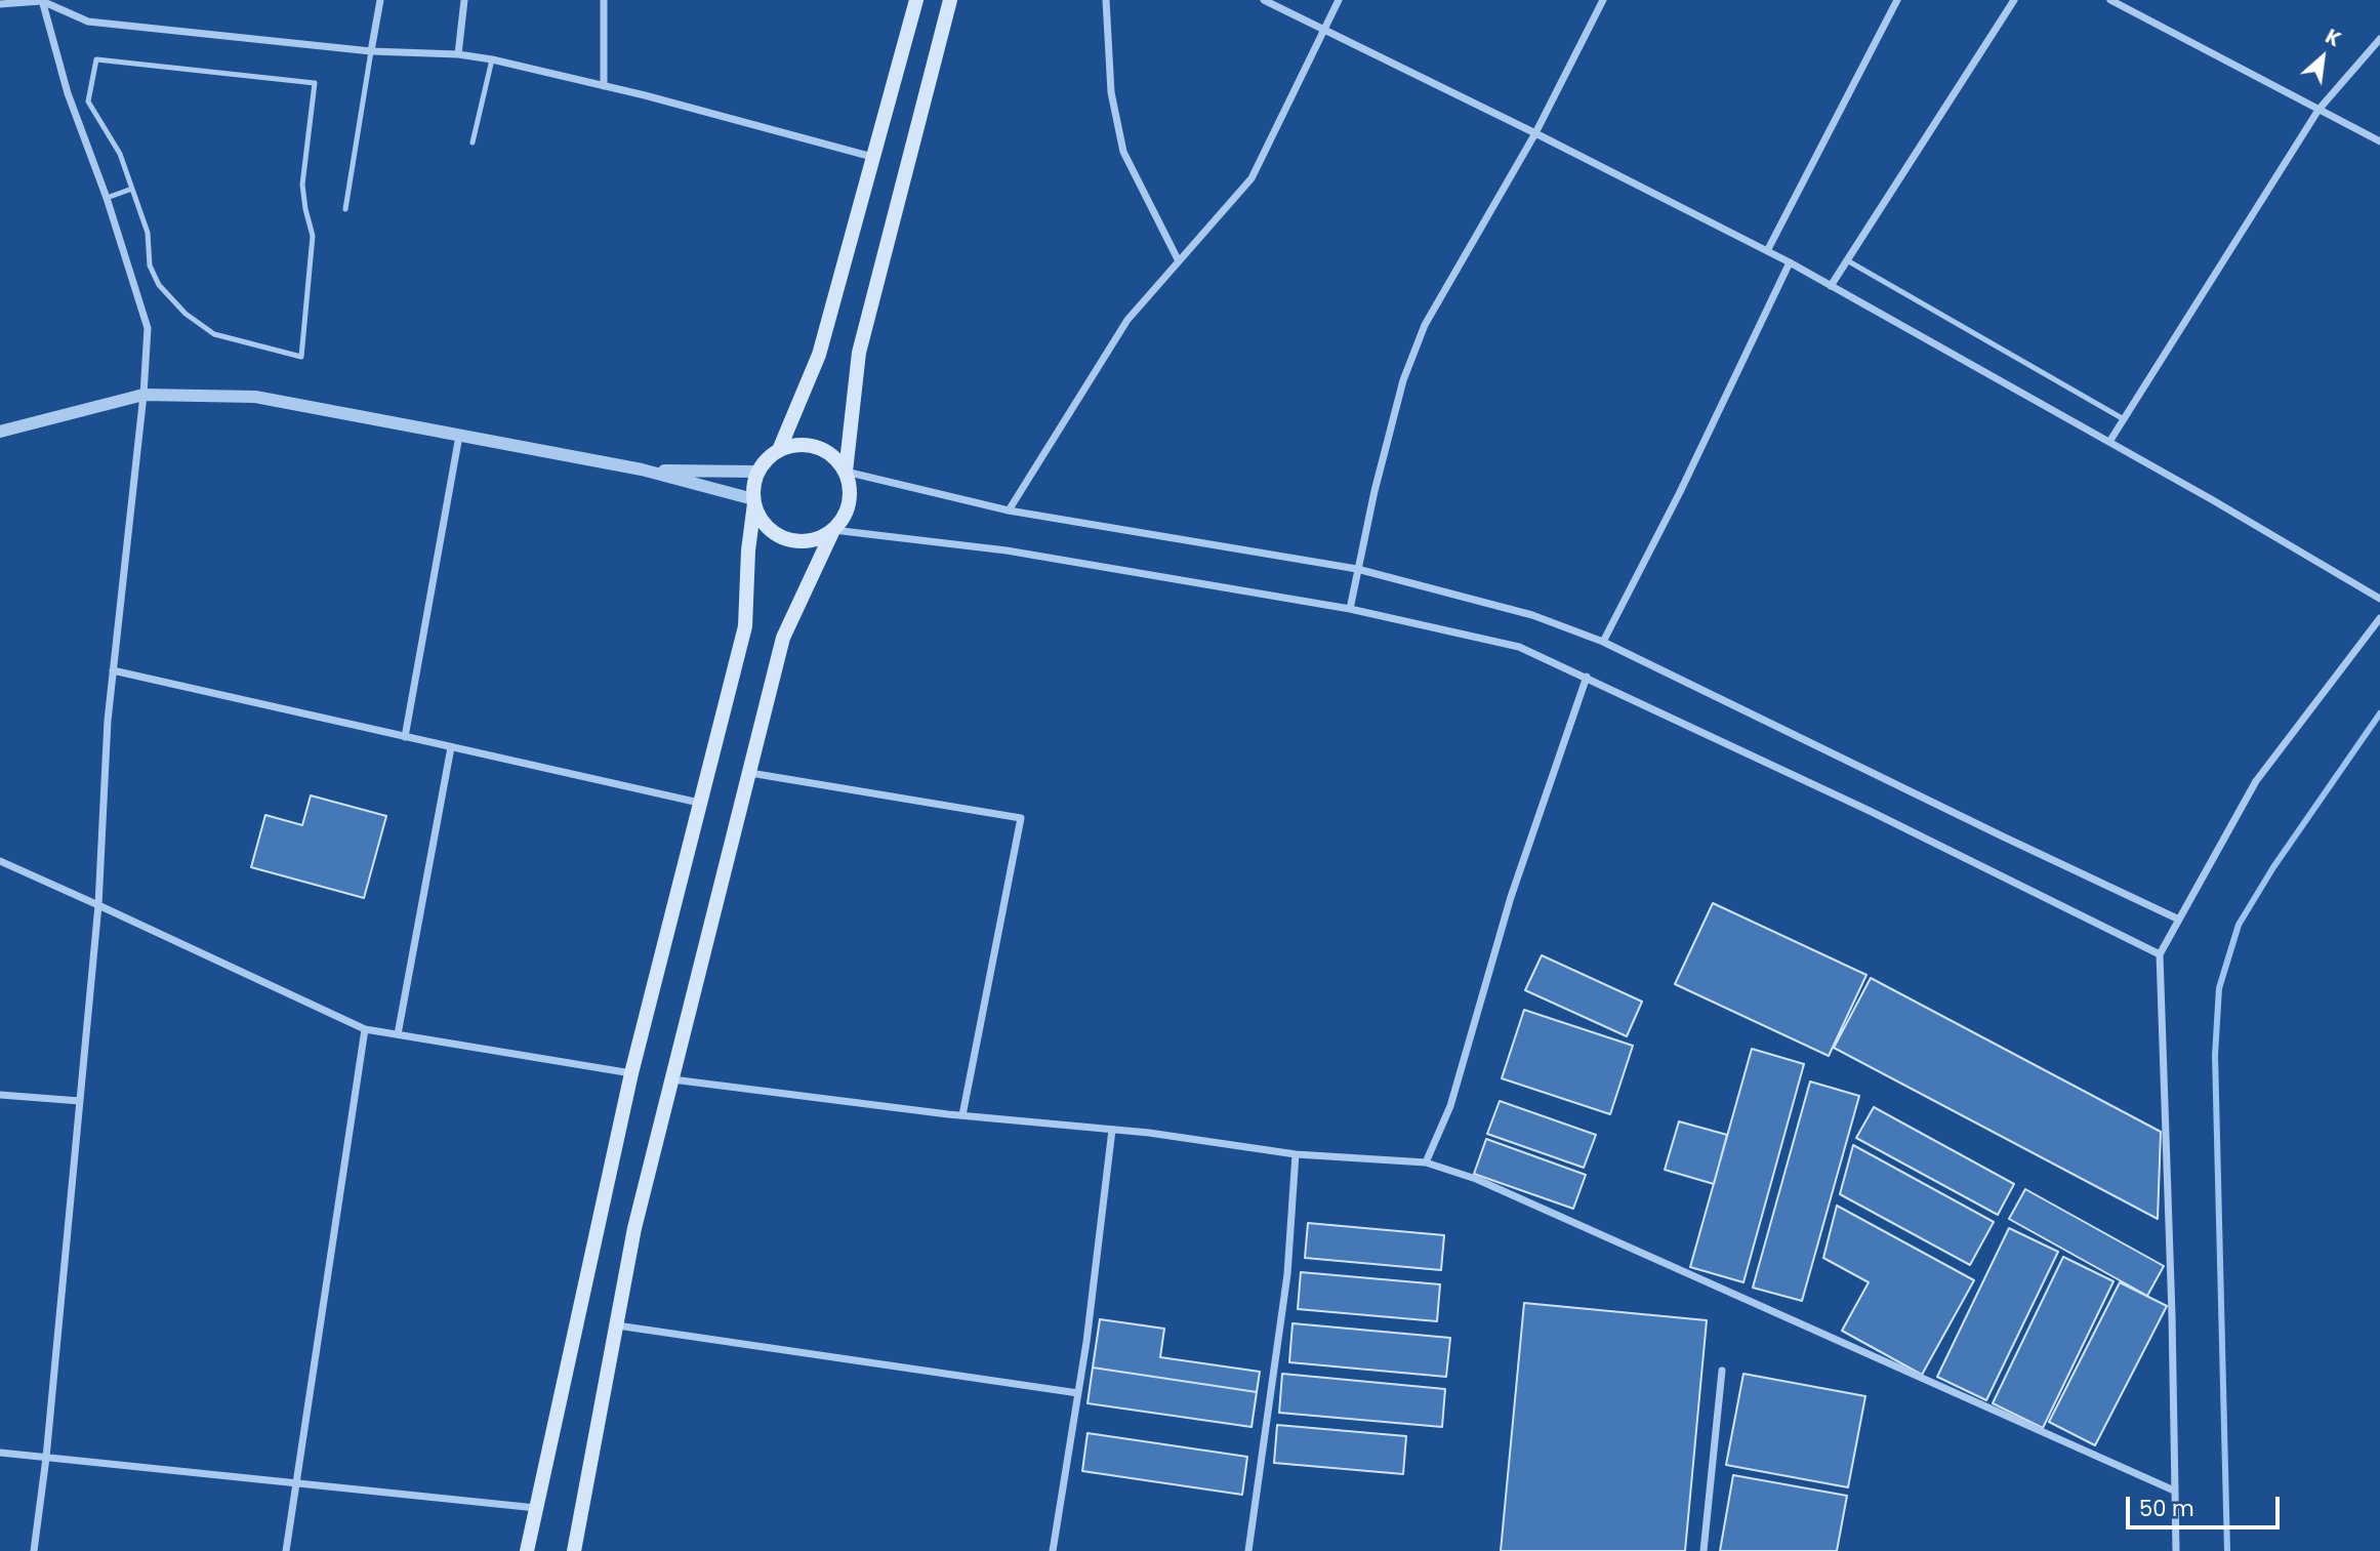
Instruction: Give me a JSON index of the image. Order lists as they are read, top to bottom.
{
  "scale_bar": "50 m",
  "north": "top right"
}
